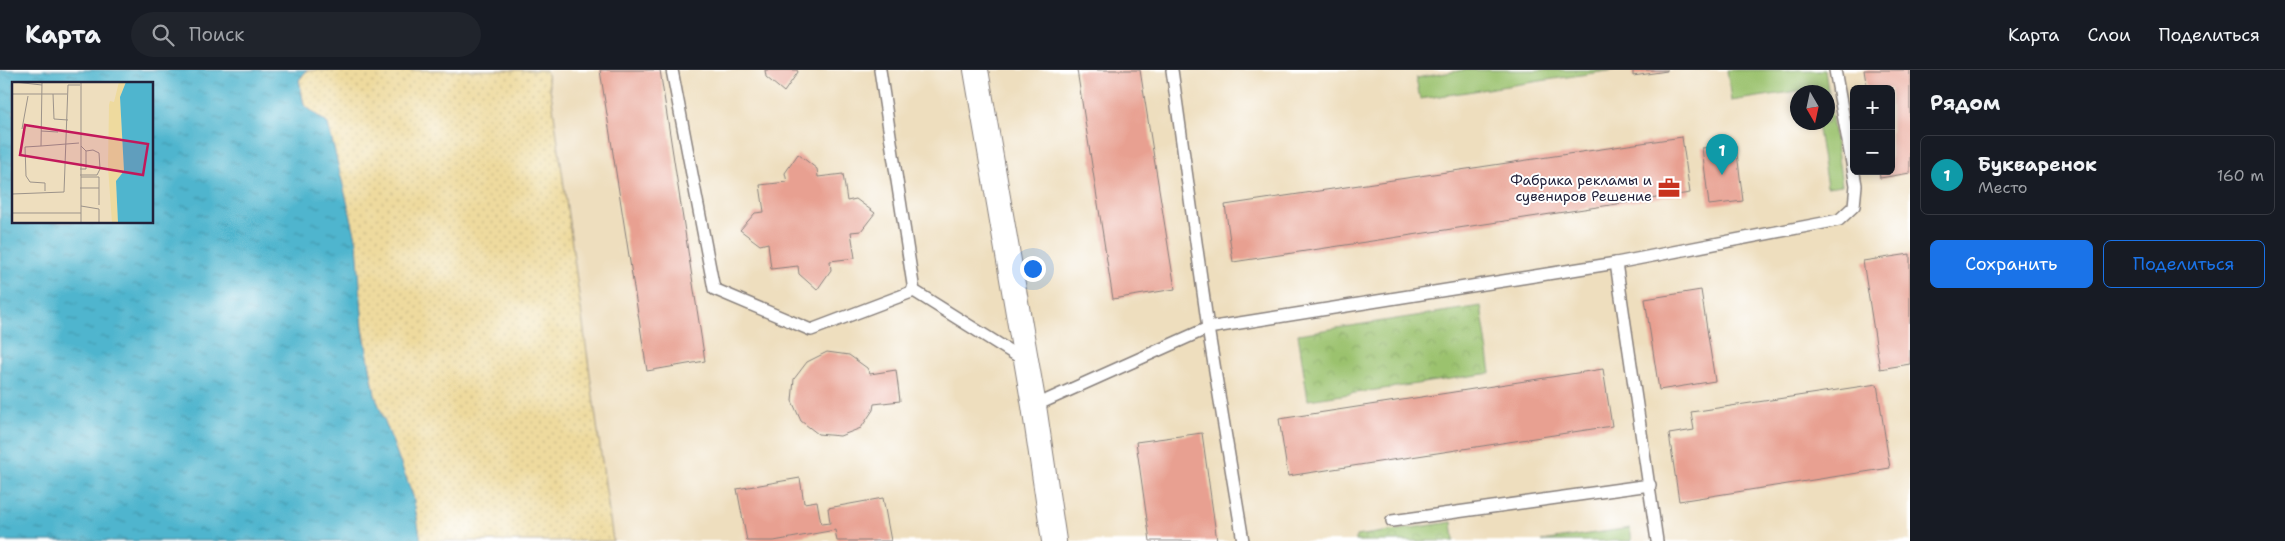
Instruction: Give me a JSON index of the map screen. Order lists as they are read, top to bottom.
{
  "places": {
    "office": ["Фабрика рекламы и сувениров Решение"]
  },
  "north": "bottom",
  "page": {
    "header": "Карта",
    "search": "Поиск",
    "nav": ["Карта", "Слои", "Поделиться"],
    "heading": "Рядом",
    "map_buttons": ["+", "−"],
    "pins": "1",
    "list": [
      {
        "mark": "1",
        "name": "Букваренок",
        "note": "Место",
        "value": "160 m"
      }
    ],
    "buttons": ["Сохранить", "Поделиться"]
  }
}
